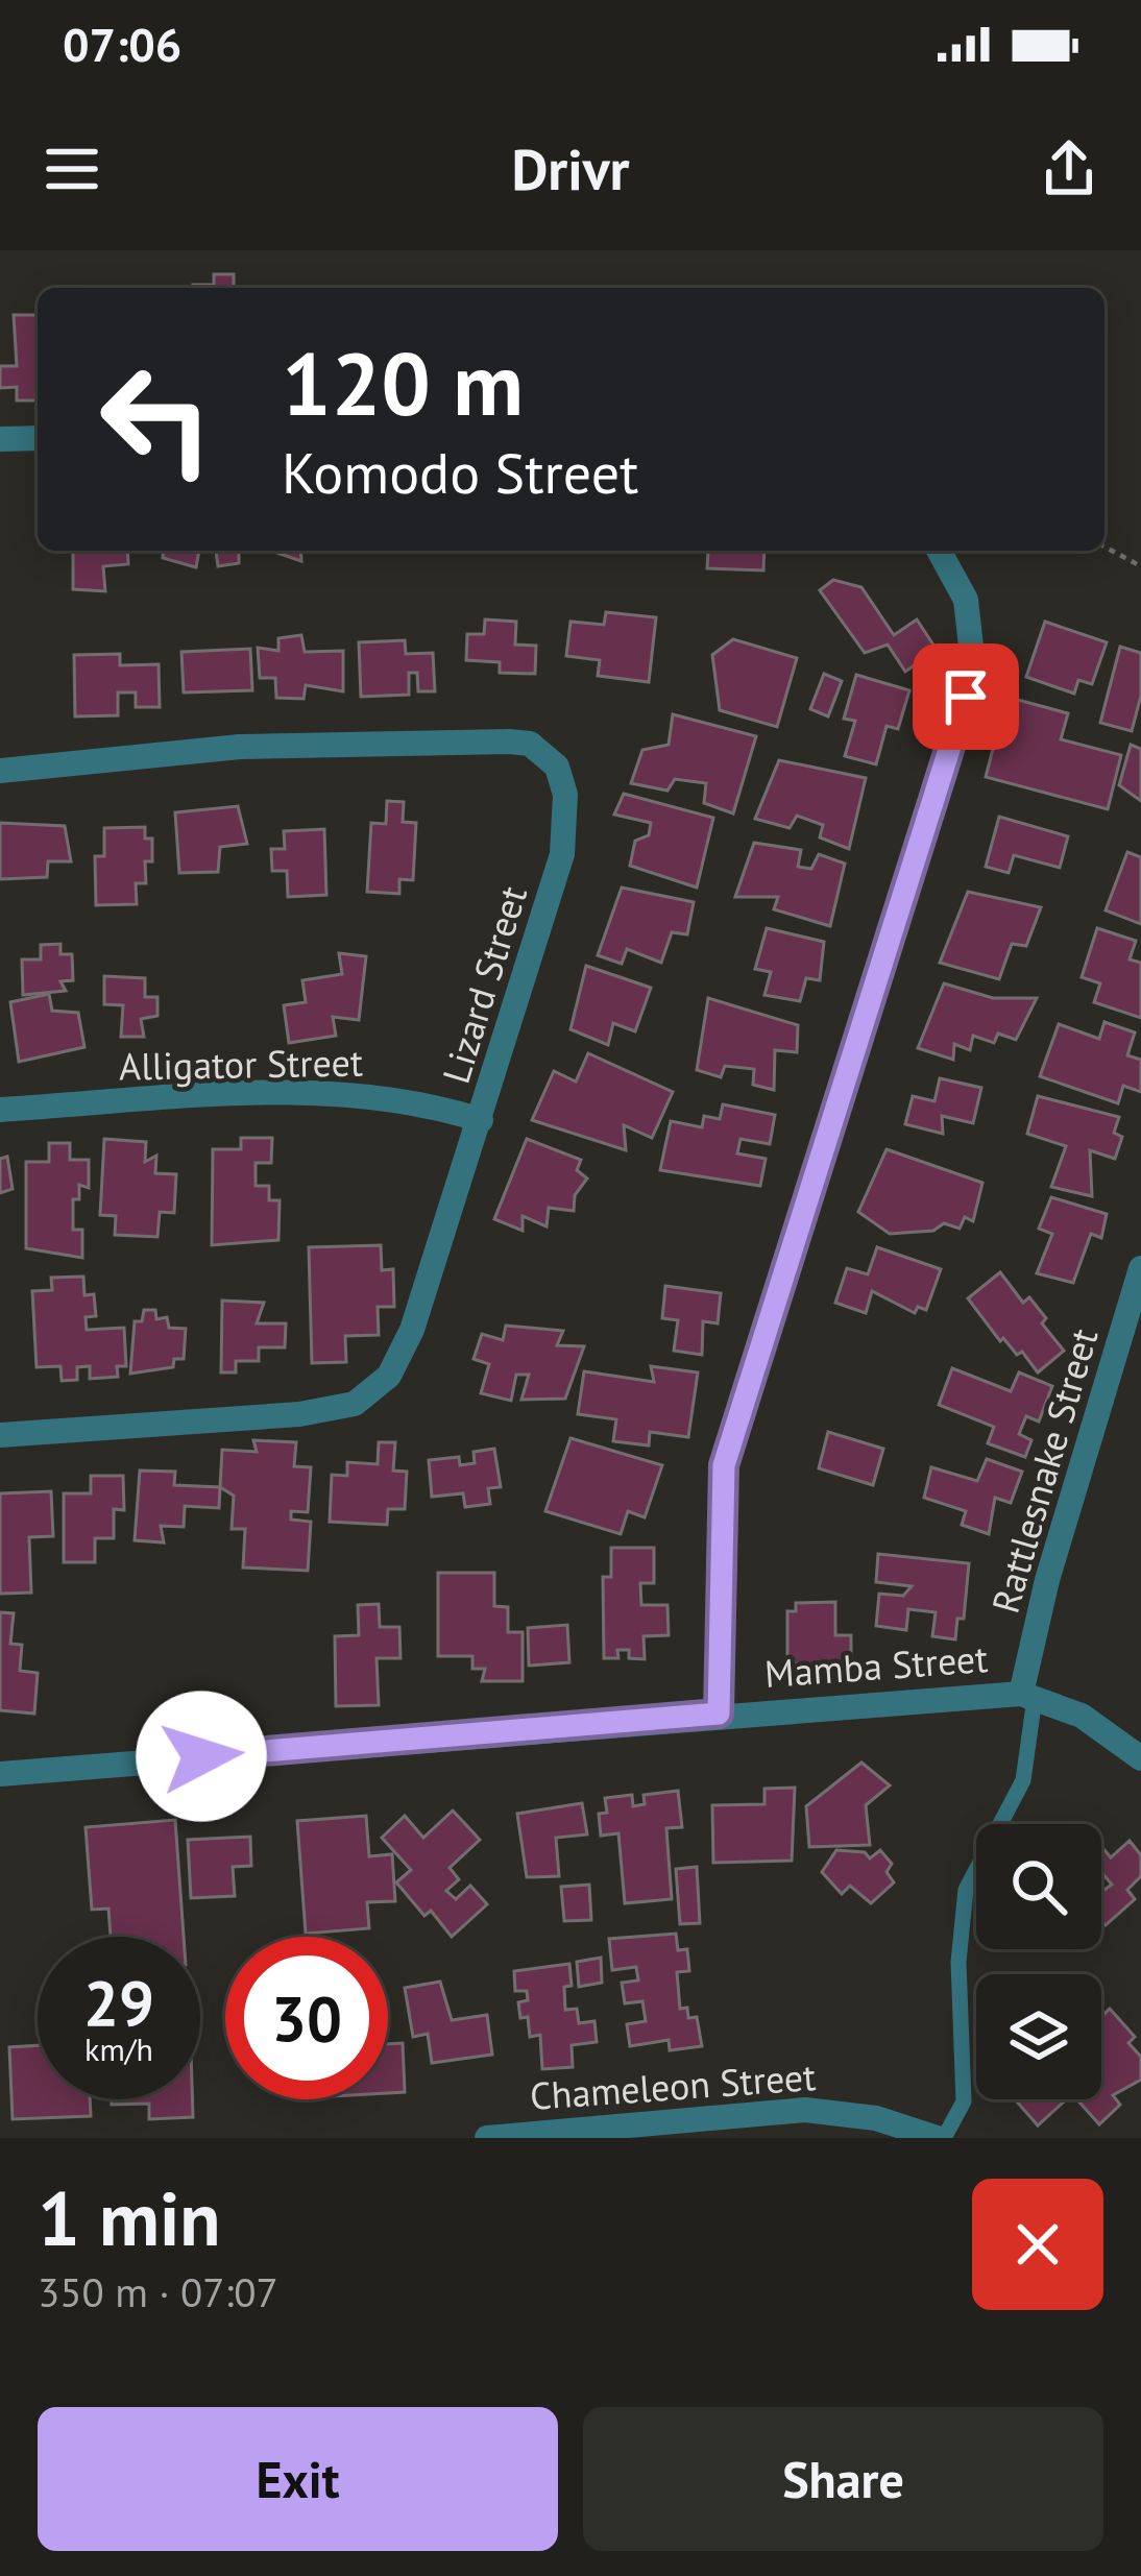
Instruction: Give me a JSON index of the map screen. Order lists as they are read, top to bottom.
{
  "streets": {
    "street": [
      "Lizard Street",
      "Alligator Street",
      "Rattlesnake Street",
      "Mamba Street",
      "Chameleon Street"
    ]
  },
  "crossings": [
    ["Lizard Street", "Alligator Street"],
    ["Rattlesnake Street", "Mamba Street"]
  ],
  "page": {
    "status": "07:06",
    "header": "Drivr",
    "turn": ["120 m", "Komodo Street"],
    "speed": "29 km/h",
    "limit": "30",
    "heading": ["1 min", "350 m · 07:07"],
    "buttons": ["Exit", "Share"]
  }
}
